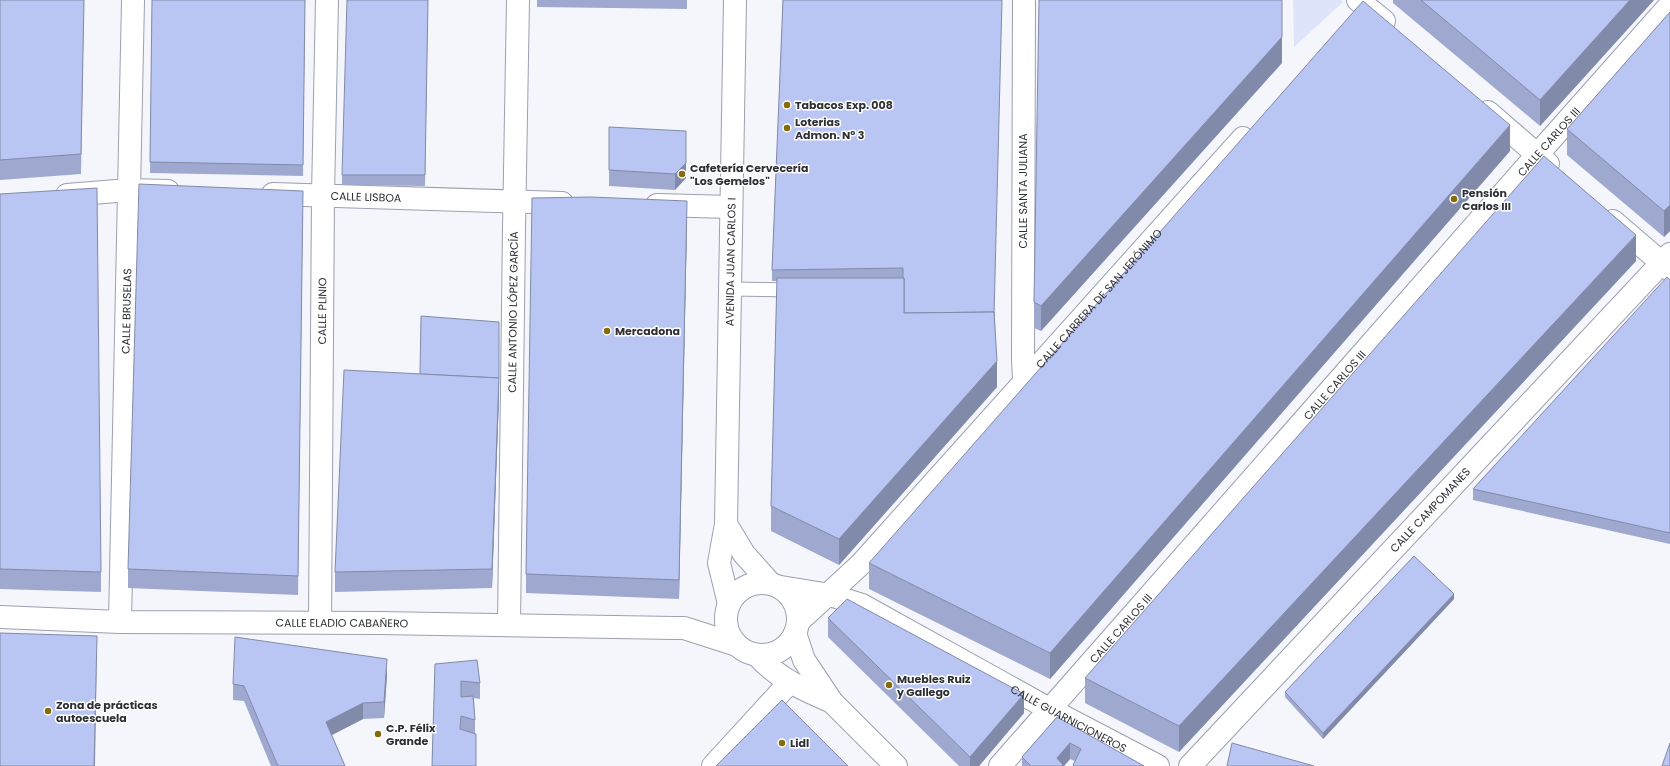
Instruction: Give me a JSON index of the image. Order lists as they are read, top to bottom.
{
  "streets": {
    "street": [
      "CALLE CARLOS III",
      "CALLE SANTA JULIANA",
      "CALLE LISBOA",
      "AVENIDA JUAN CARLOS I",
      "CALLE CARRERA DE SAN JERÓNIMO",
      "CALLE BRUSELAS",
      "CALLE PLINIO",
      "CALLE ANTONIO LÓPEZ GARCÍA",
      "CALLE CAMPOMANES",
      "CALLE ELADIO CABAÑERO",
      "CALLE GUARNICIONEROS"
    ]
  },
  "crossings": [
    ["CALLE CARLOS III", "CALLE GUARNICIONEROS"],
    ["CALLE SANTA JULIANA", "CALLE CARRERA DE SAN JERÓNIMO"],
    ["CALLE LISBOA", "CALLE PLINIO"],
    ["CALLE LISBOA", "CALLE ANTONIO LÓPEZ GARCÍA"],
    ["AVENIDA JUAN CARLOS I", "CALLE CARRERA DE SAN JERÓNIMO"],
    ["AVENIDA JUAN CARLOS I", "CALLE ELADIO CABAÑERO"],
    ["CALLE CARRERA DE SAN JERÓNIMO", "CALLE ELADIO CABAÑERO"],
    ["CALLE CARRERA DE SAN JERÓNIMO", "CALLE GUARNICIONEROS"],
    ["CALLE BRUSELAS", "CALLE ELADIO CABAÑERO"],
    ["CALLE PLINIO", "CALLE ELADIO CABAÑERO"],
    ["CALLE ANTONIO LÓPEZ GARCÍA", "CALLE ELADIO CABAÑERO"]
  ],
  "places": [
    "Tabacos Exp. 008",
    "Loterias Admon. Nº 3",
    "Cafetería Cervecería \"Los Gemelos\"",
    "Pensión Carlos III",
    "Mercadona",
    "Muebles Ruiz y Gallego",
    "Zona de prácticas autoescuela",
    "C.P. Félix Grande",
    "Lidl"
  ]
}
